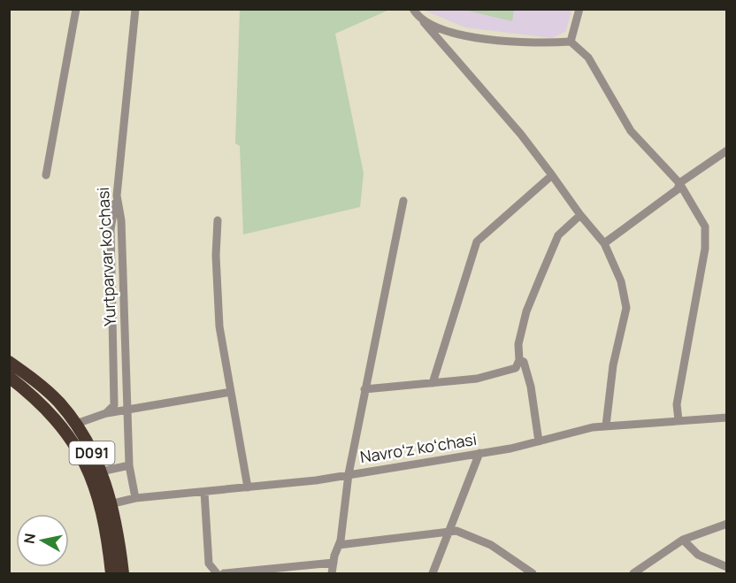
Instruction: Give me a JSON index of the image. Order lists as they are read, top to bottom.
{
  "streets": {
    "highway": ["D091"],
    "street": ["Yurtparvar koʻchasi", "Navroʻz koʻchasi"]
  },
  "crossings": [
    ["Yurtparvar koʻchasi", "Navroʻz koʻchasi"],
    ["Navroʻz koʻchasi", "D091"]
  ],
  "north": "left"
}
